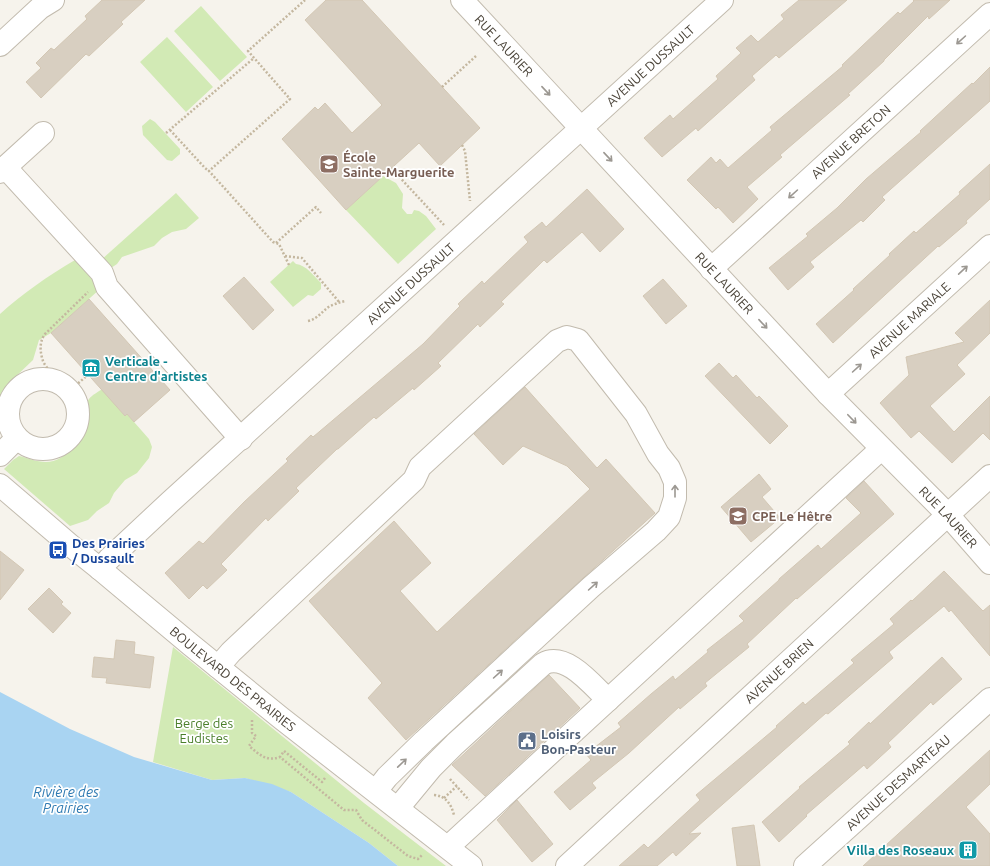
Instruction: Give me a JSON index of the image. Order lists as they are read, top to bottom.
{
  "streets": {
    "street": [
      "RUE LAURIER",
      "AVENUE DUSSAULT",
      "AVENUE BRETON",
      "AVENUE MARIALE",
      "AVENUE BRIEN",
      "BOULEVARD DES PRAIRIES",
      "AVENUE DESMARTEAU"
    ]
  },
  "crossings": [
    ["RUE LAURIER", "AVENUE DUSSAULT"],
    ["RUE LAURIER", "AVENUE BRETON"],
    ["RUE LAURIER", "AVENUE MARIALE"],
    ["RUE LAURIER", "AVENUE BRIEN"],
    ["AVENUE DUSSAULT", "BOULEVARD DES PRAIRIES"]
  ],
  "one_way": ["RUE LAURIER", "AVENUE BRETON", "AVENUE MARIALE"],
  "water": ["Rivière des Prairies"],
  "parks": ["Berge des Eudistes"],
  "places": {
    "school or university": ["École Sainte-Marguerite", "CPE Le Hêtre"],
    "museum": ["Verticale - Centre d'artistes"],
    "bus stop": ["Des Prairies / Dussault"],
    "public building": ["Loisirs Bon-Pasteur"],
    "building": ["Villa des Roseaux"]
  }
}
